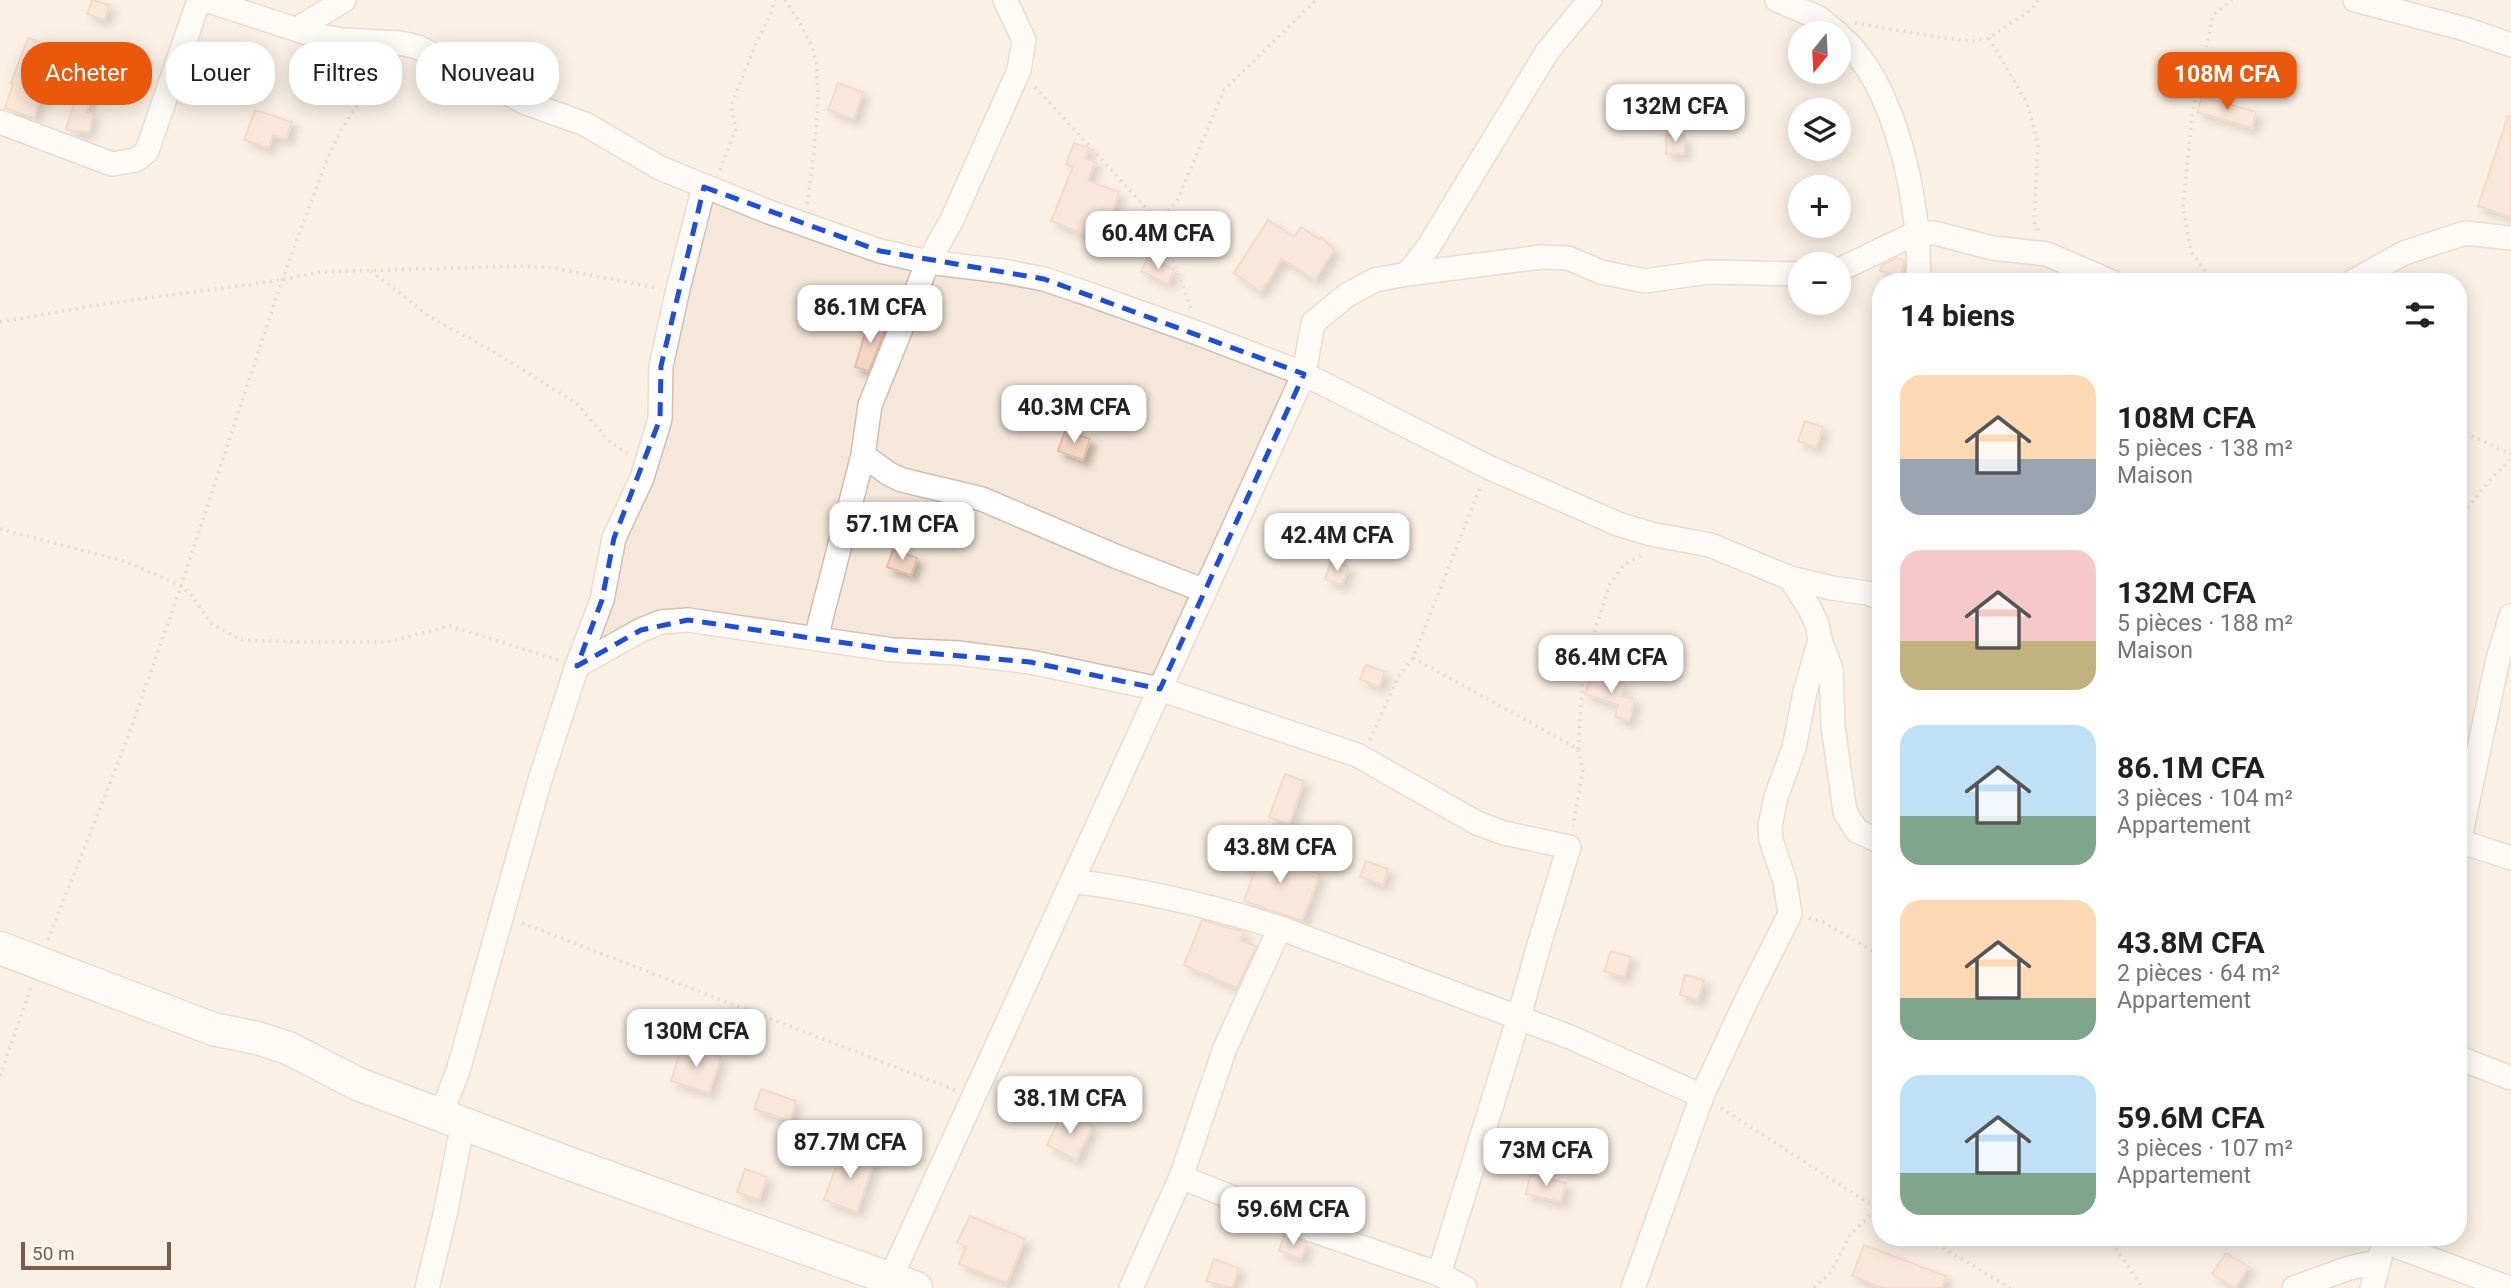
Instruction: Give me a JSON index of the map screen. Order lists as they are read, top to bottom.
{
  "scale_bar": "50 m",
  "north": "bottom",
  "page": {
    "map_buttons": ["+", "−"],
    "chip": [
      "Acheter",
      "Louer",
      "Filtres",
      "Nouveau"
    ],
    "price": [
      "108M CFA",
      "132M CFA",
      "60.4M CFA",
      "86.1M CFA",
      "40.3M CFA",
      "57.1M CFA",
      "42.4M CFA",
      "86.4M CFA",
      "43.8M CFA",
      "130M CFA",
      "38.1M CFA",
      "87.7M CFA",
      "73M CFA",
      "59.6M CFA"
    ],
    "heading": "14 biens",
    "list": [
      {
        "name": "108M CFA",
        "note": "5 pièces · 138 m² · Maison"
      },
      {
        "name": "132M CFA",
        "note": "5 pièces · 188 m² · Maison"
      },
      {
        "name": "86.1M CFA",
        "note": "3 pièces · 104 m² · Appartement"
      },
      {
        "name": "43.8M CFA",
        "note": "2 pièces · 64 m² · Appartement"
      },
      {
        "name": "59.6M CFA",
        "note": "3 pièces · 107 m² · Appartement"
      }
    ],
    "scale": "50 m"
  }
}
